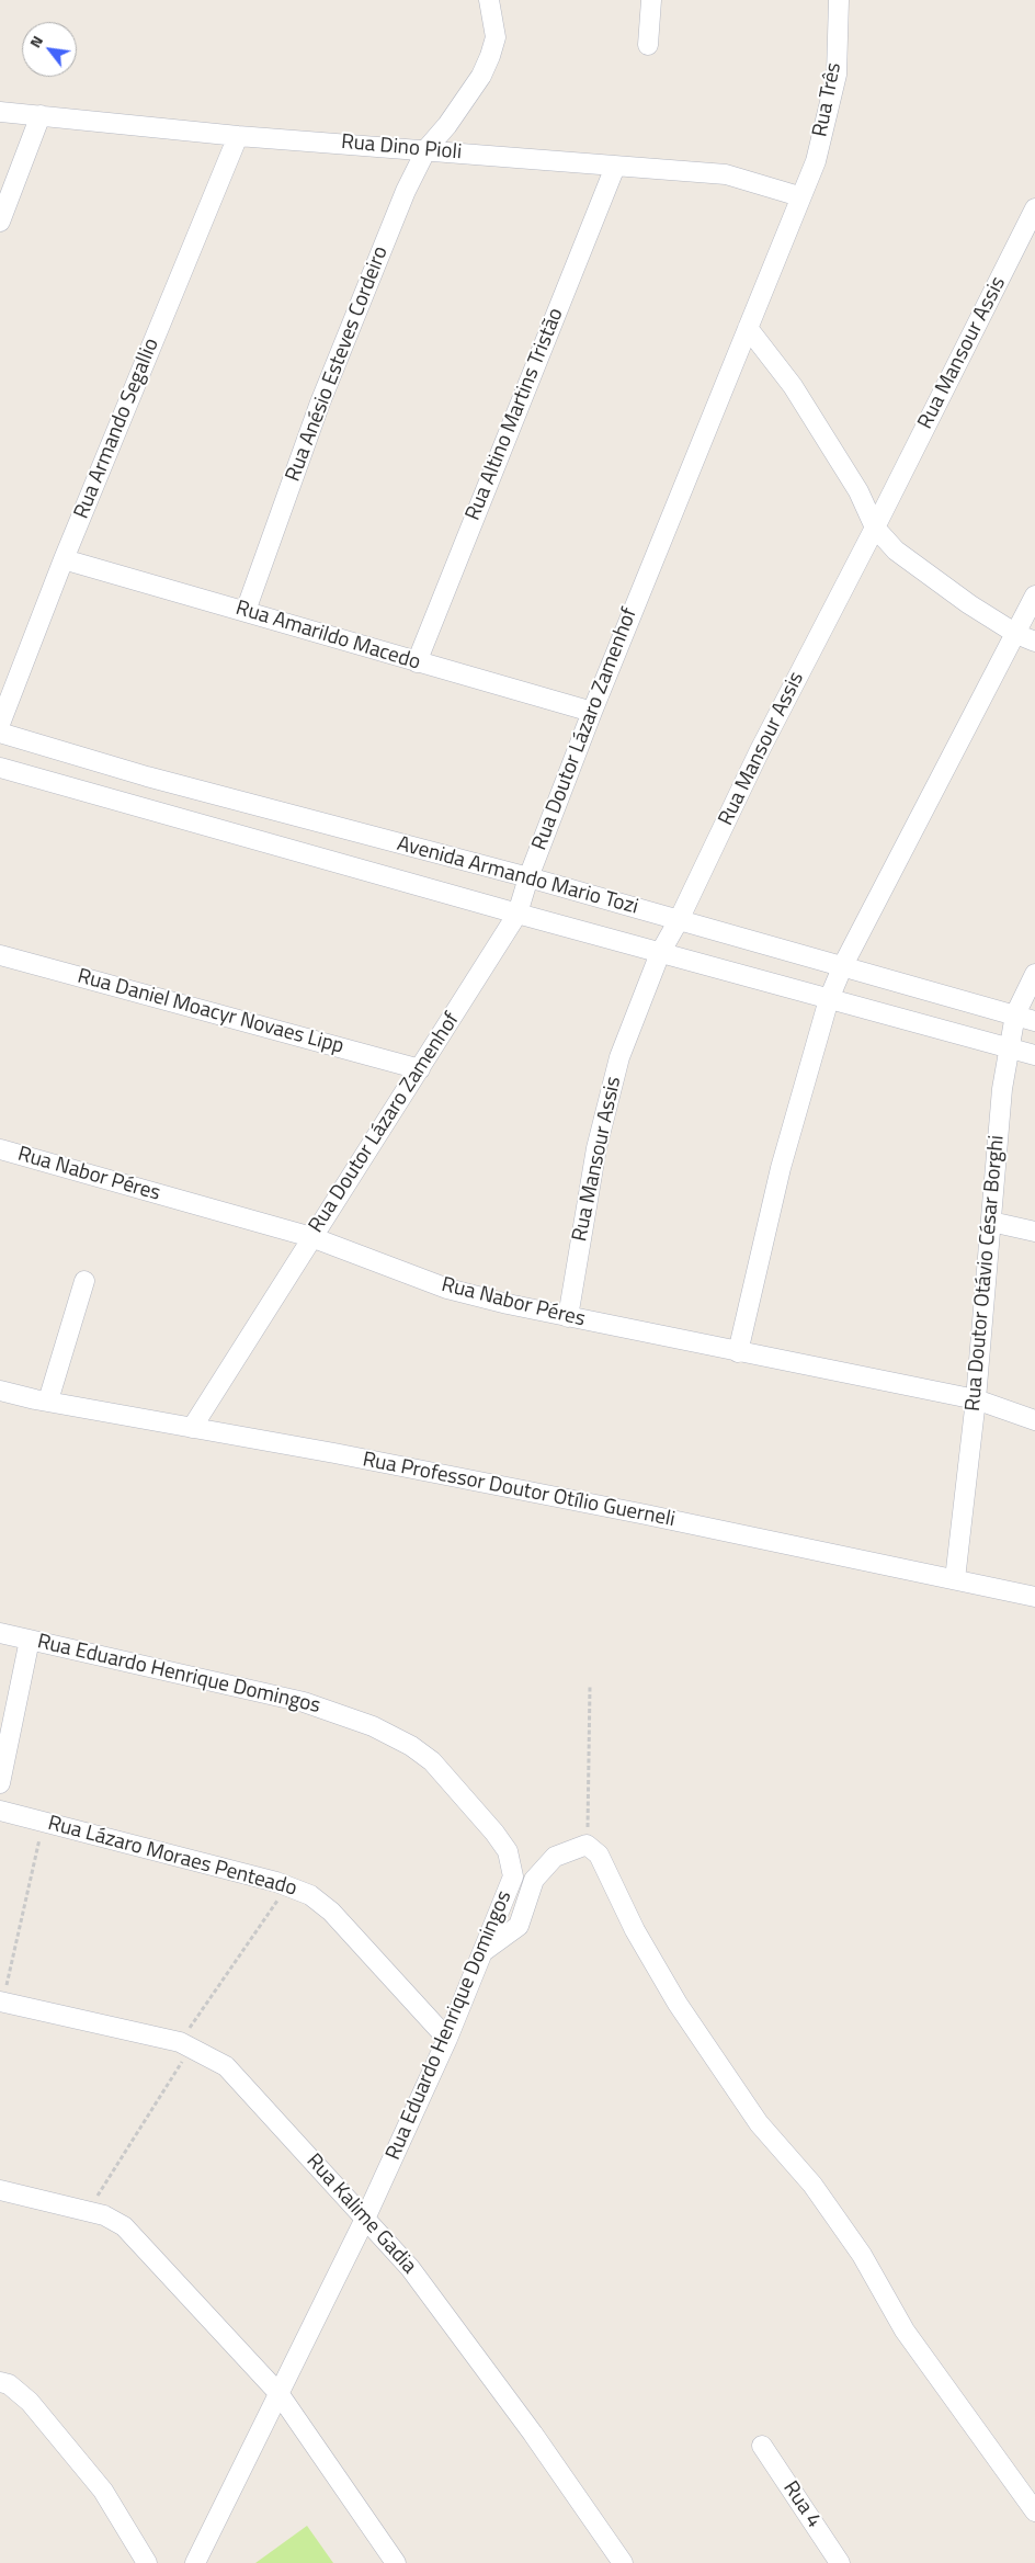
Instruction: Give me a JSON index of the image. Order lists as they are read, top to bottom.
{
  "streets": {
    "street": [
      "Rua Três",
      "Rua Dino Pioli",
      "Rua Mansour Assis",
      "Rua Anésio Esteves Cordeiro",
      "Rua Altino Martins Tristão",
      "Rua Armando Segallio",
      "Rua Amarildo Macedo",
      "Rua Doutor Lázaro Zamenhof",
      "Avenida Armando Mario Tozi",
      "Rua Daniel Moacyr Novaes Lipp",
      "Rua Nabor Péres",
      "Rua Doutor Otávio César Borghi",
      "Rua Professor Doutor Otílio Guerneli",
      "Rua Eduardo Henrique Domingos",
      "Rua Lázaro Moraes Penteado",
      "Rua Kalime Gadia",
      "Rua 4"
    ]
  },
  "crossings": [
    ["Rua Três", "Rua Dino Pioli"],
    ["Rua Três", "Rua Doutor Lázaro Zamenhof"],
    ["Rua Dino Pioli", "Rua Anésio Esteves Cordeiro"],
    ["Rua Dino Pioli", "Rua Altino Martins Tristão"],
    ["Rua Dino Pioli", "Rua Armando Segallio"],
    ["Rua Dino Pioli", "Rua Doutor Lázaro Zamenhof"],
    ["Rua Mansour Assis", "Avenida Armando Mario Tozi"],
    ["Rua Mansour Assis", "Rua Nabor Péres"],
    ["Rua Anésio Esteves Cordeiro", "Rua Amarildo Macedo"],
    ["Rua Altino Martins Tristão", "Rua Amarildo Macedo"],
    ["Rua Armando Segallio", "Rua Amarildo Macedo"],
    ["Rua Amarildo Macedo", "Rua Doutor Lázaro Zamenhof"],
    ["Rua Doutor Lázaro Zamenhof", "Avenida Armando Mario Tozi"],
    ["Rua Doutor Lázaro Zamenhof", "Rua Daniel Moacyr Novaes Lipp"],
    ["Rua Doutor Lázaro Zamenhof", "Rua Nabor Péres"],
    ["Rua Doutor Lázaro Zamenhof", "Rua Professor Doutor Otílio Guerneli"],
    ["Avenida Armando Mario Tozi", "Rua Doutor Otávio César Borghi"],
    ["Rua Nabor Péres", "Rua Doutor Otávio César Borghi"],
    ["Rua Doutor Otávio César Borghi", "Rua Professor Doutor Otílio Guerneli"],
    ["Rua Eduardo Henrique Domingos", "Rua Lázaro Moraes Penteado"],
    ["Rua Eduardo Henrique Domingos", "Rua Kalime Gadia"]
  ],
  "north": "top left"
}
